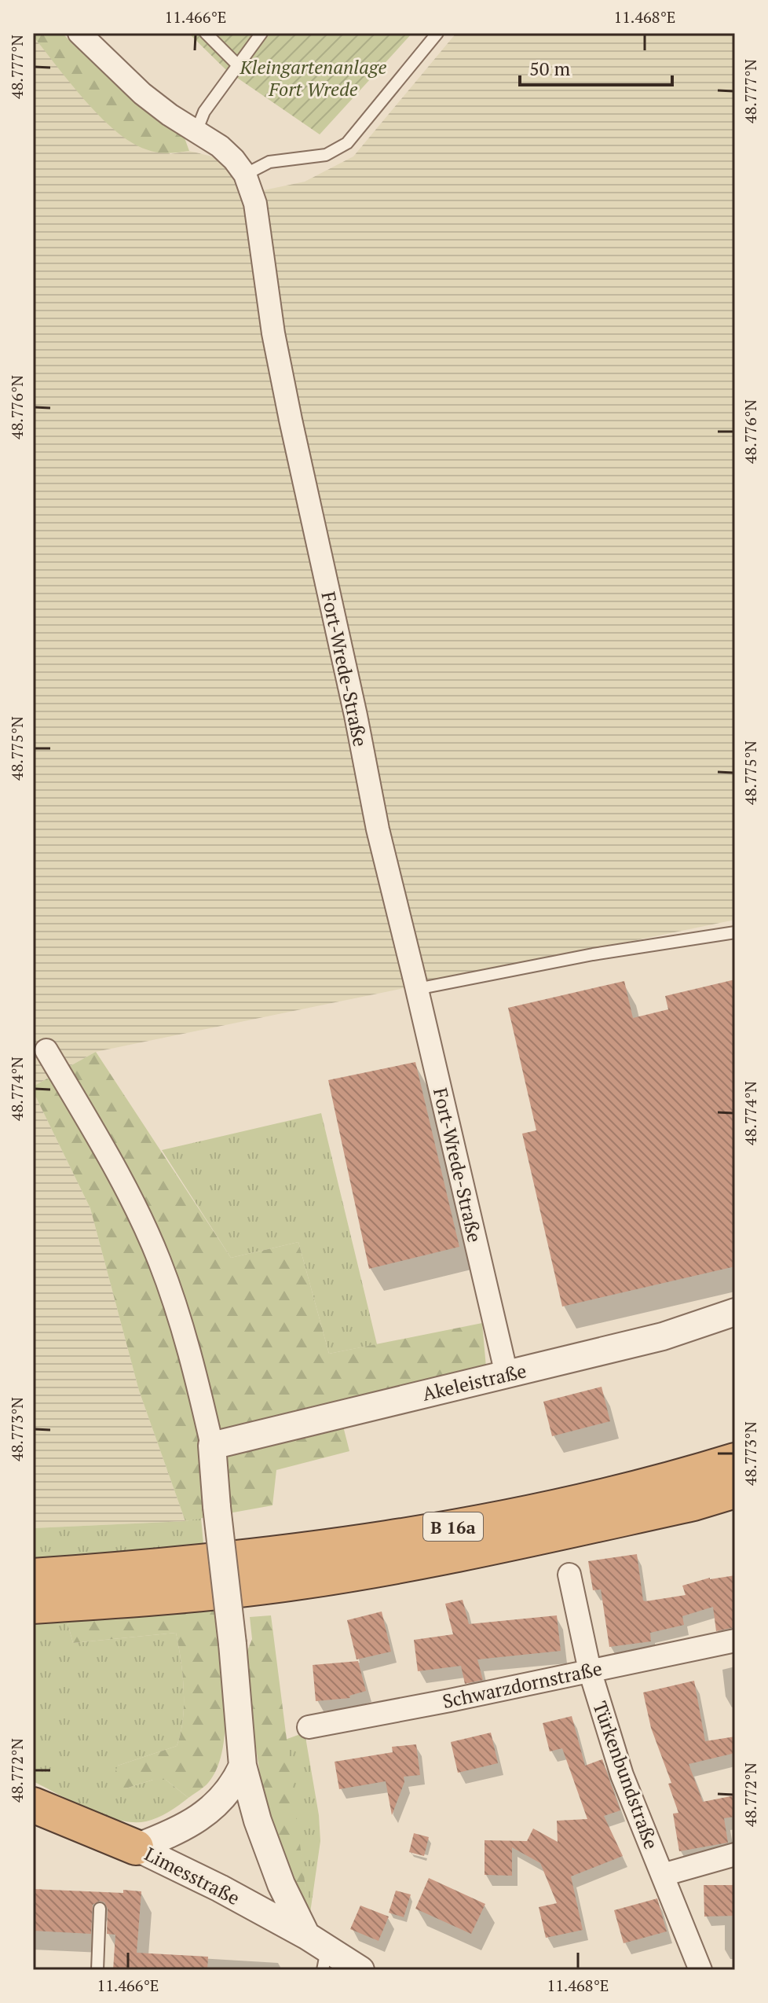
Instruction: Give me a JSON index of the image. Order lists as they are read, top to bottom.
{
  "streets": {
    "highway": ["B 16a"],
    "street": [
      "Fort-Wrede-Straße",
      "Akeleistraße",
      "Schwarzdornstraße",
      "Türkenbundstraße",
      "Limesstraße"
    ]
  },
  "crossings": [
    ["Fort-Wrede-Straße", "Akeleistraße"],
    ["Schwarzdornstraße", "Türkenbundstraße"]
  ],
  "parks": ["Kleingartenanlage Fort Wrede"],
  "scale_bar": "50 m",
  "coordinates": [
    "11.466°E",
    "11.468°E",
    "48.777°N",
    "48.776°N",
    "48.775°N",
    "48.774°N",
    "48.773°N",
    "48.772°N"
  ]
}
